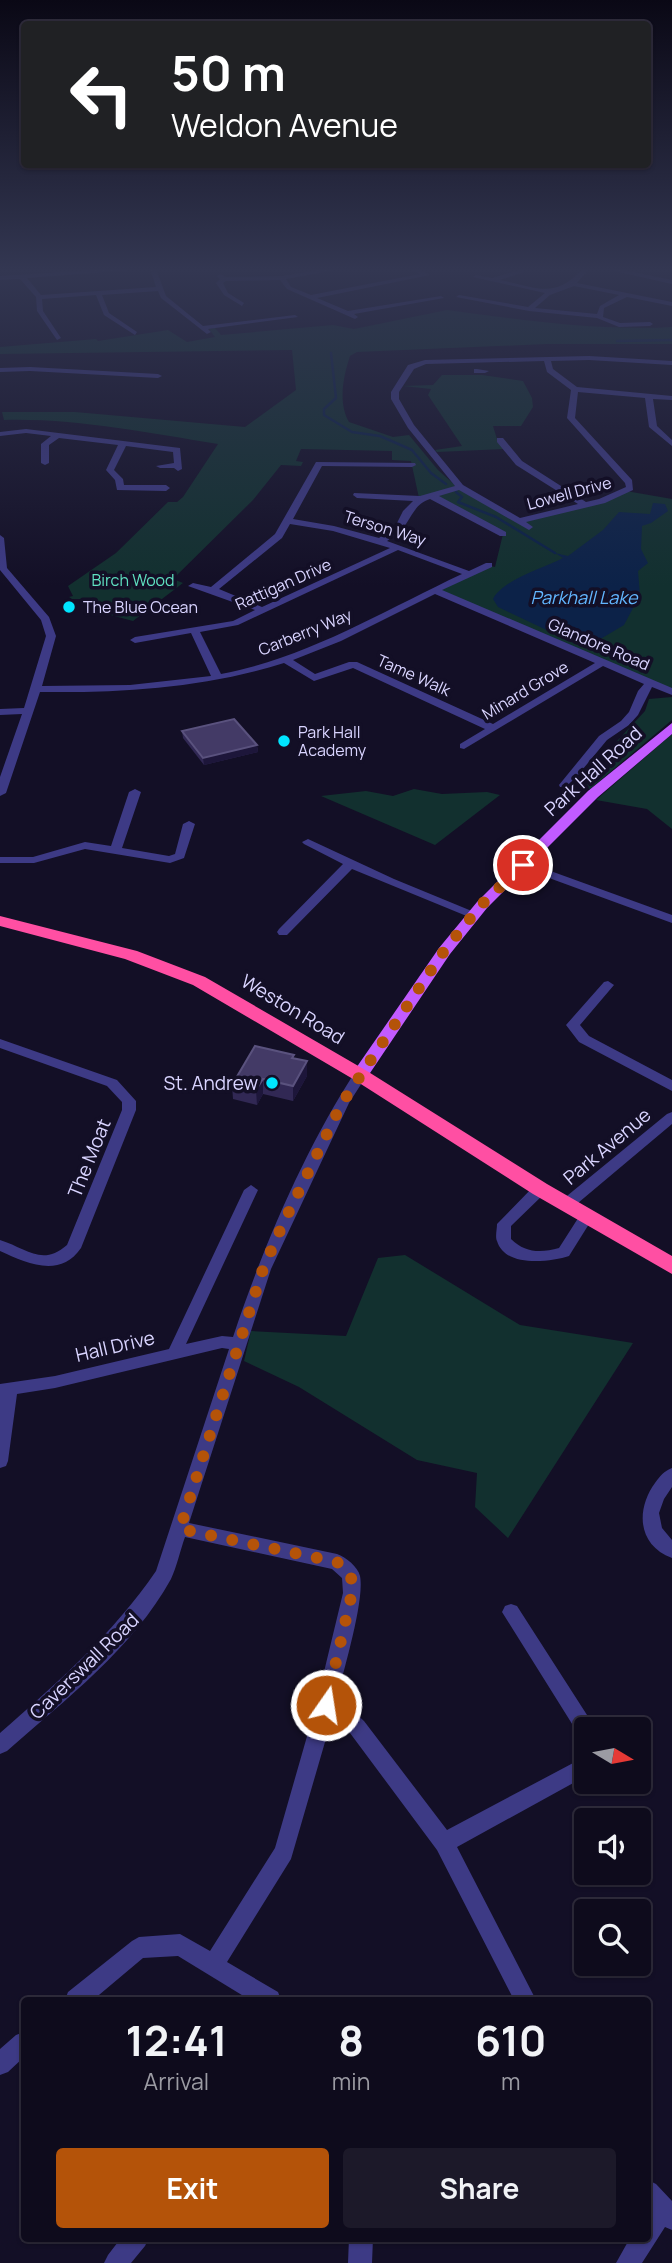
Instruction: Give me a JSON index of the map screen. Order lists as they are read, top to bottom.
{
  "streets": {
    "highway": ["Weston Road"],
    "main road": ["Park Hall Road"],
    "street": [
      "Lowell Drive",
      "Terson Way",
      "Rattigan Drive",
      "Carberry Way",
      "Glandore Road",
      "Tame Walk",
      "Minard Grove",
      "Park Avenue",
      "The Moat",
      "Hall Drive",
      "Caverswall Road"
    ]
  },
  "crossings": [
    ["Terson Way", "Rattigan Drive"],
    ["Terson Way", "Carberry Way"],
    ["Carberry Way", "Glandore Road"],
    ["Carberry Way", "Tame Walk"],
    ["Glandore Road", "Minard Grove"],
    ["Glandore Road", "Park Hall Road"],
    ["Tame Walk", "Minard Grove"],
    ["Park Hall Road", "Weston Road"],
    ["Park Hall Road", "Caverswall Road"],
    ["Weston Road", "Park Avenue"],
    ["Weston Road", "Caverswall Road"],
    ["Hall Drive", "Caverswall Road"]
  ],
  "water": ["Parkhall Lake"],
  "parks": ["Birch Wood"],
  "places": ["The Blue Ocean", "Park Hall Academy", "St. Andrew"],
  "north": "right",
  "page": {
    "turn": ["50 m", "Weldon Avenue"],
    "eta": [
      "12:41",
      "Arrival",
      "8",
      "min",
      "610",
      "m"
    ],
    "buttons": ["Exit", "Share"]
  }
}
